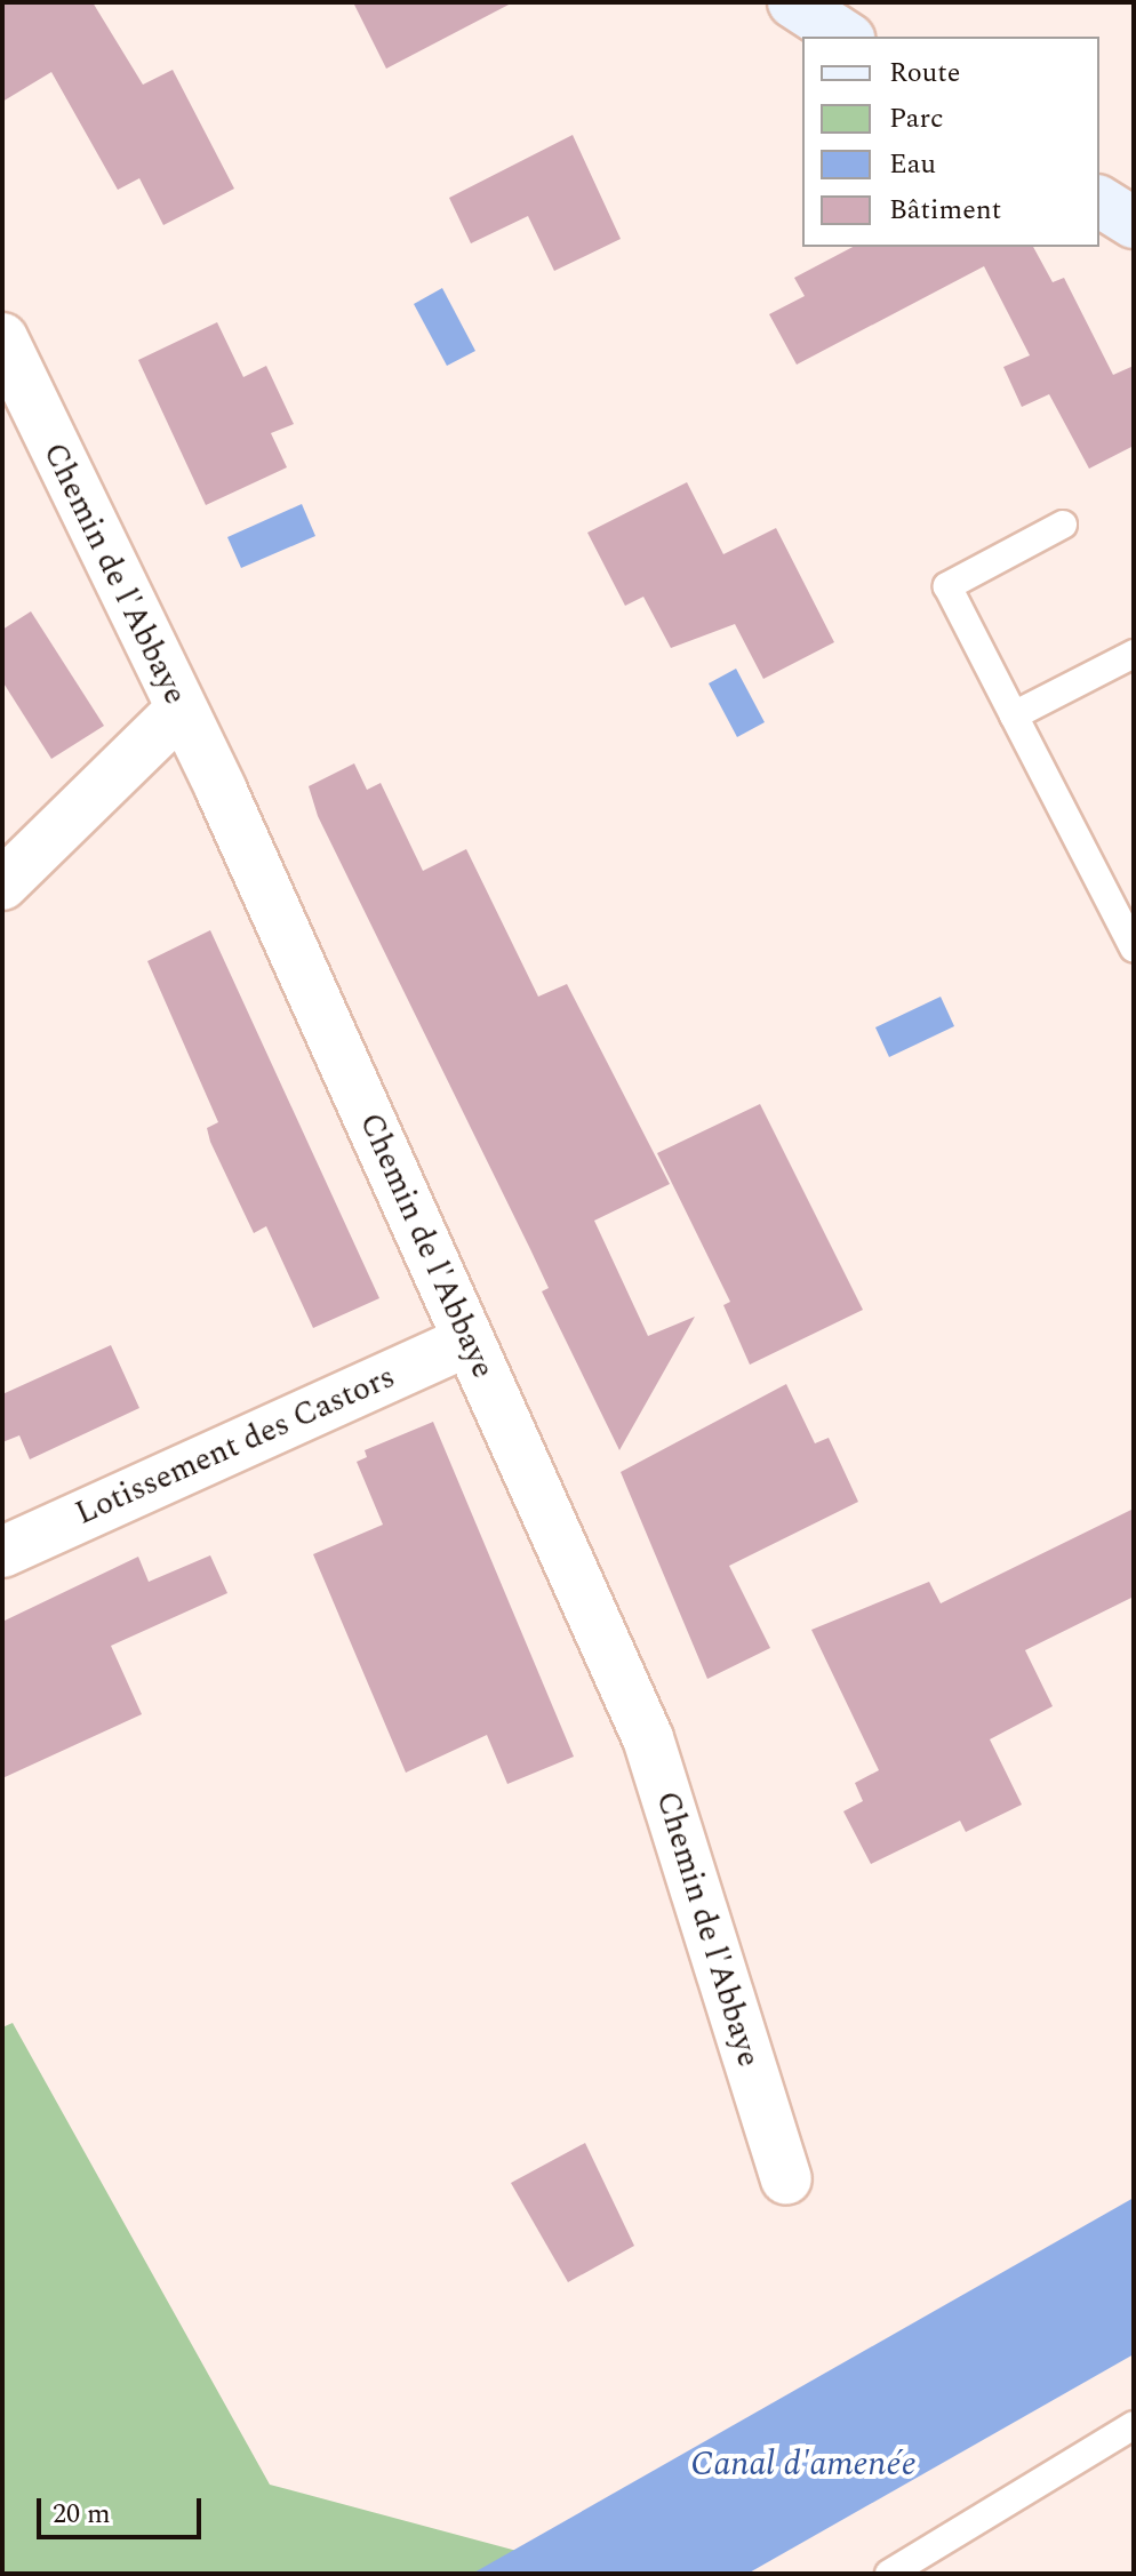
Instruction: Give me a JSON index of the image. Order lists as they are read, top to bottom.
{
  "streets": {
    "street": ["Chemin de l'Abbaye", "Lotissement des Castors"]
  },
  "crossings": [
    ["Chemin de l'Abbaye", "Lotissement des Castors"]
  ],
  "water": ["Canal d'amenée"],
  "legend": [
    "Route",
    "Parc",
    "Eau",
    "Bâtiment"
  ],
  "scale_bar": "20 m"
}
